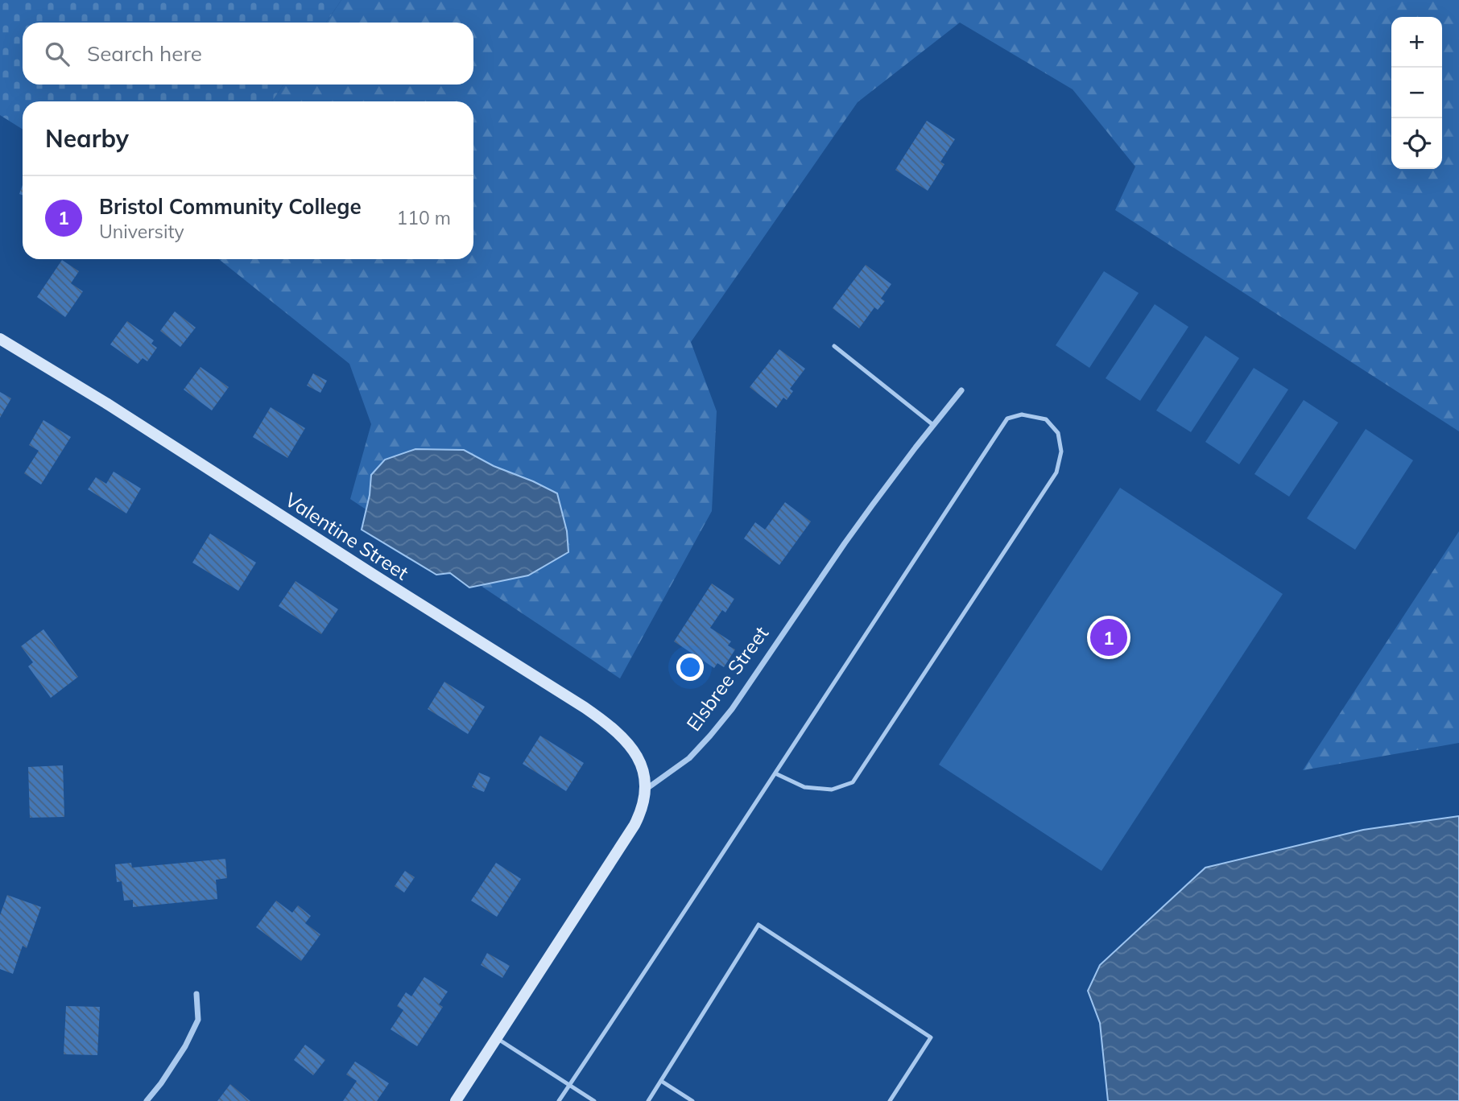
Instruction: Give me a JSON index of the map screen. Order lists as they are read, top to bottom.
{
  "streets": {
    "street": ["Valentine Street", "Elsbree Street"]
  },
  "crossings": [
    ["Valentine Street", "Elsbree Street"]
  ],
  "page": {
    "map_buttons": ["+", "−"],
    "search": "Search here",
    "heading": "Nearby",
    "list": [
      {
        "mark": "1",
        "name": "Bristol Community College",
        "note": "University",
        "value": "110 m"
      }
    ],
    "pins": "1"
  }
}
